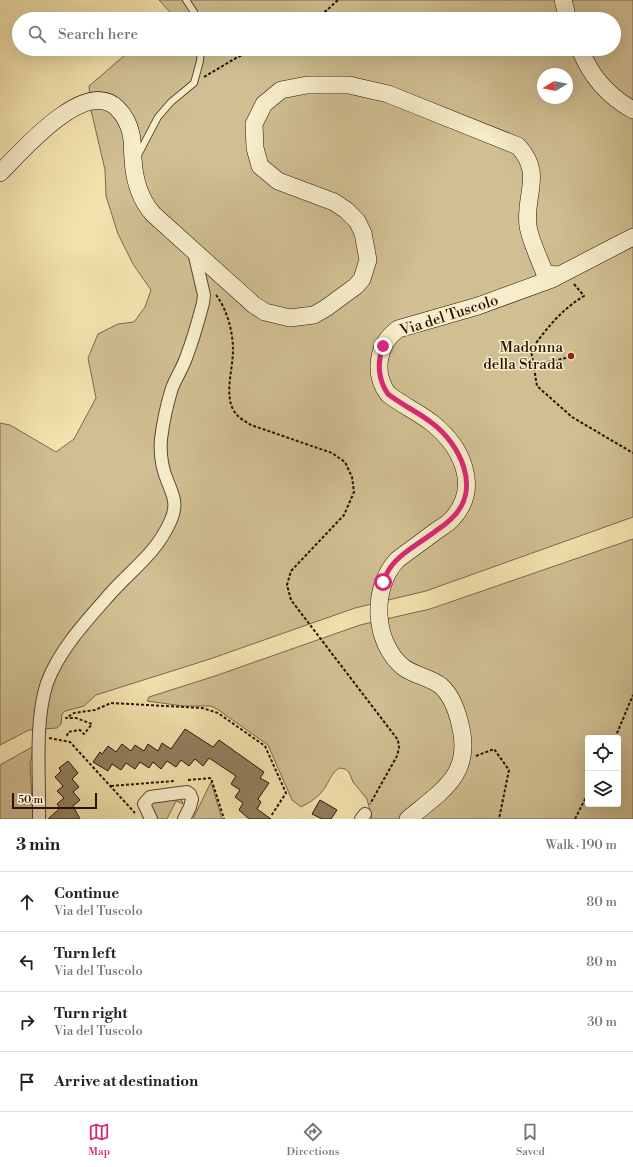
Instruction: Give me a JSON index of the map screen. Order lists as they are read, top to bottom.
{
  "streets": {
    "street": ["Via del Tuscolo"]
  },
  "places": ["Madonna della Strada"],
  "scale_bar": "50 m",
  "north": "left",
  "page": {
    "search": "Search here",
    "scale": "50 m",
    "heading": ["3 min", "Walk · 190 m"],
    "list": [
      ["Continue", "Via del Tuscolo", "80 m"],
      ["Turn left", "Via del Tuscolo", "80 m"],
      ["Turn right", "Via del Tuscolo", "30 m"],
      "Arrive at destination"
    ],
    "nav": ["Map", "Directions", "Saved"]
  }
}
